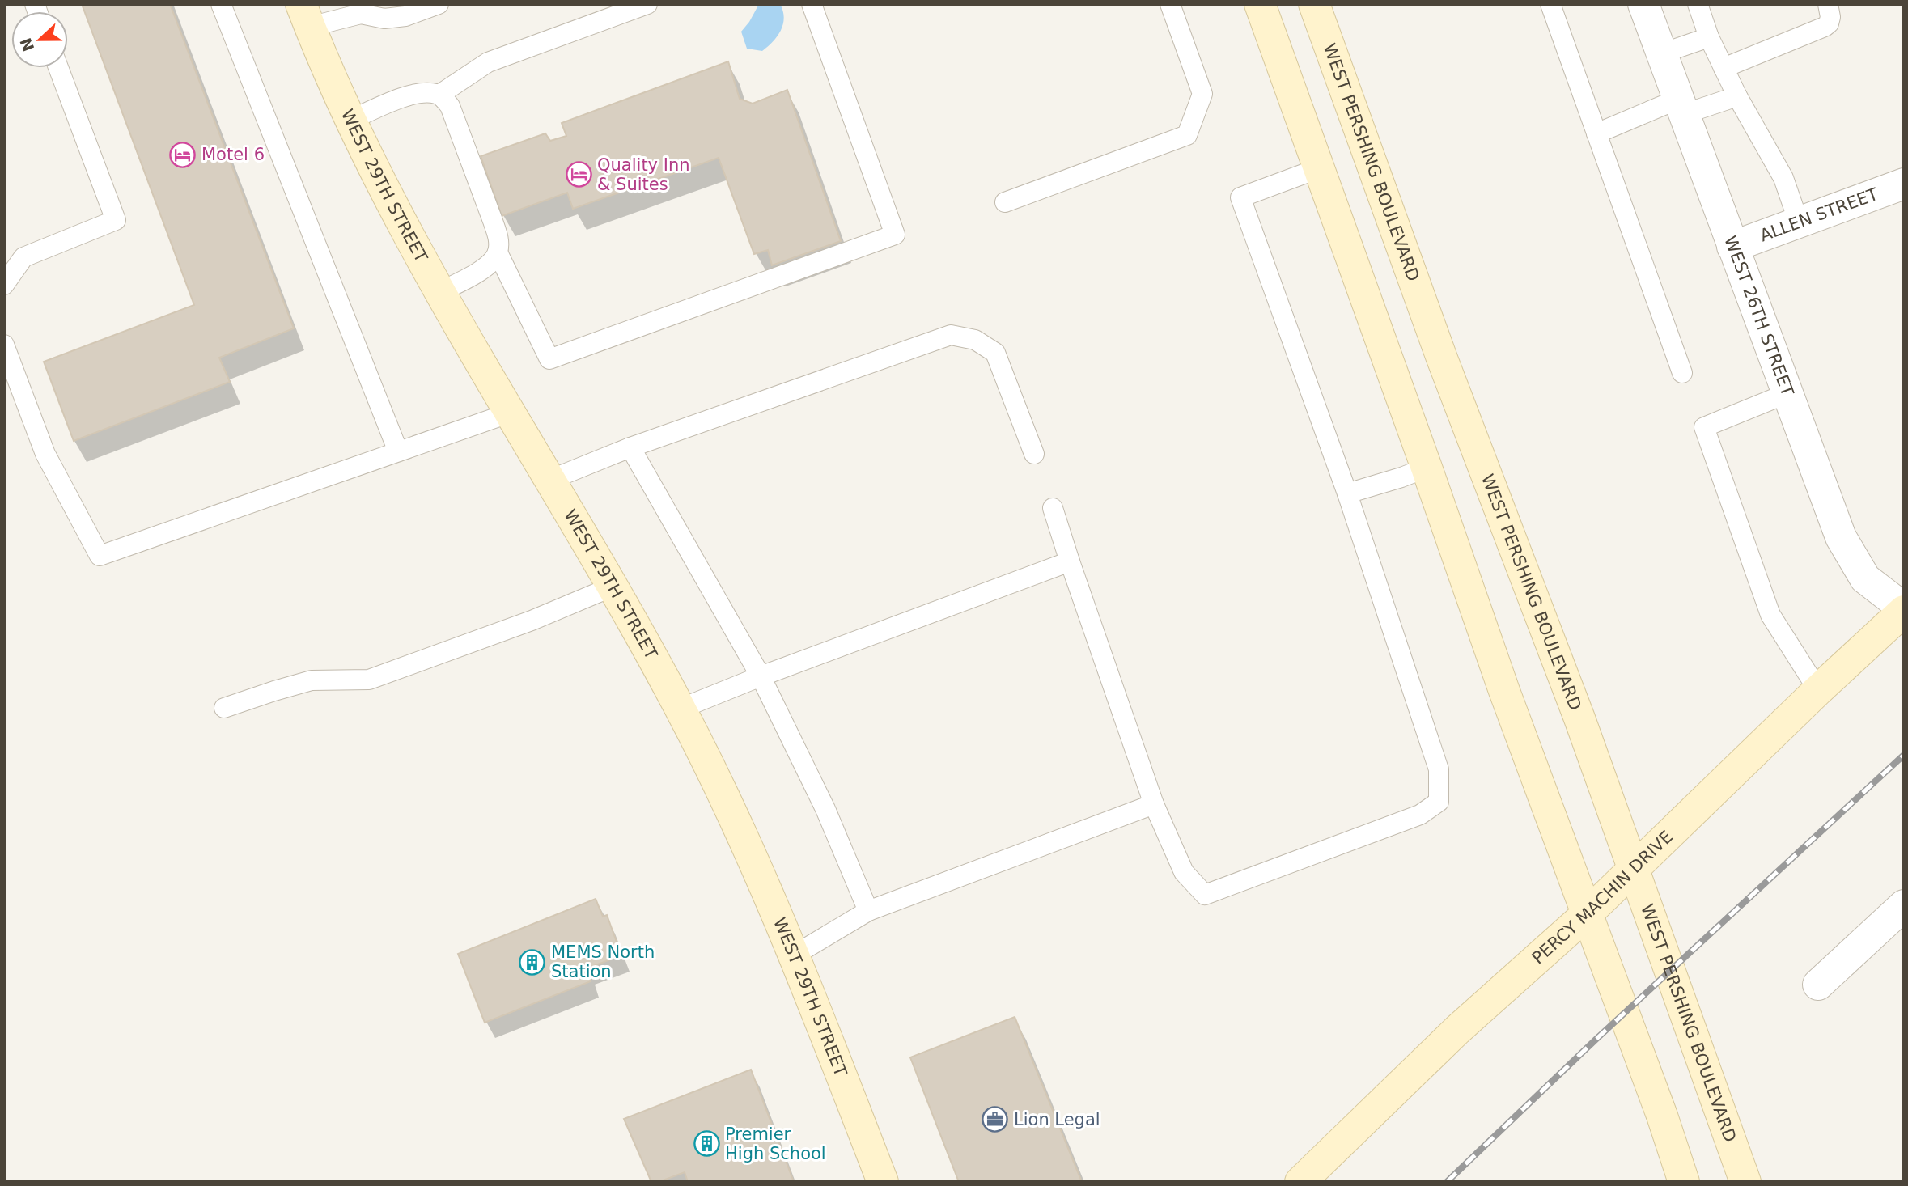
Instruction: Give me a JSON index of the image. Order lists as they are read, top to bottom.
{
  "streets": {
    "main road": ["WEST PERSHING BOULEVARD", "WEST 29TH STREET", "PERCY MACHIN DRIVE"],
    "street": ["ALLEN STREET", "WEST 26TH STREET"]
  },
  "crossings": [
    ["WEST PERSHING BOULEVARD", "PERCY MACHIN DRIVE"],
    ["ALLEN STREET", "WEST 26TH STREET"],
    ["WEST 26TH STREET", "PERCY MACHIN DRIVE"]
  ],
  "places": {
    "hotel": ["Motel 6", "Quality Inn & Suites"],
    "building": ["MEMS North Station", "Premier High School"],
    "office": ["Lion Legal"]
  },
  "north": "left"
}
